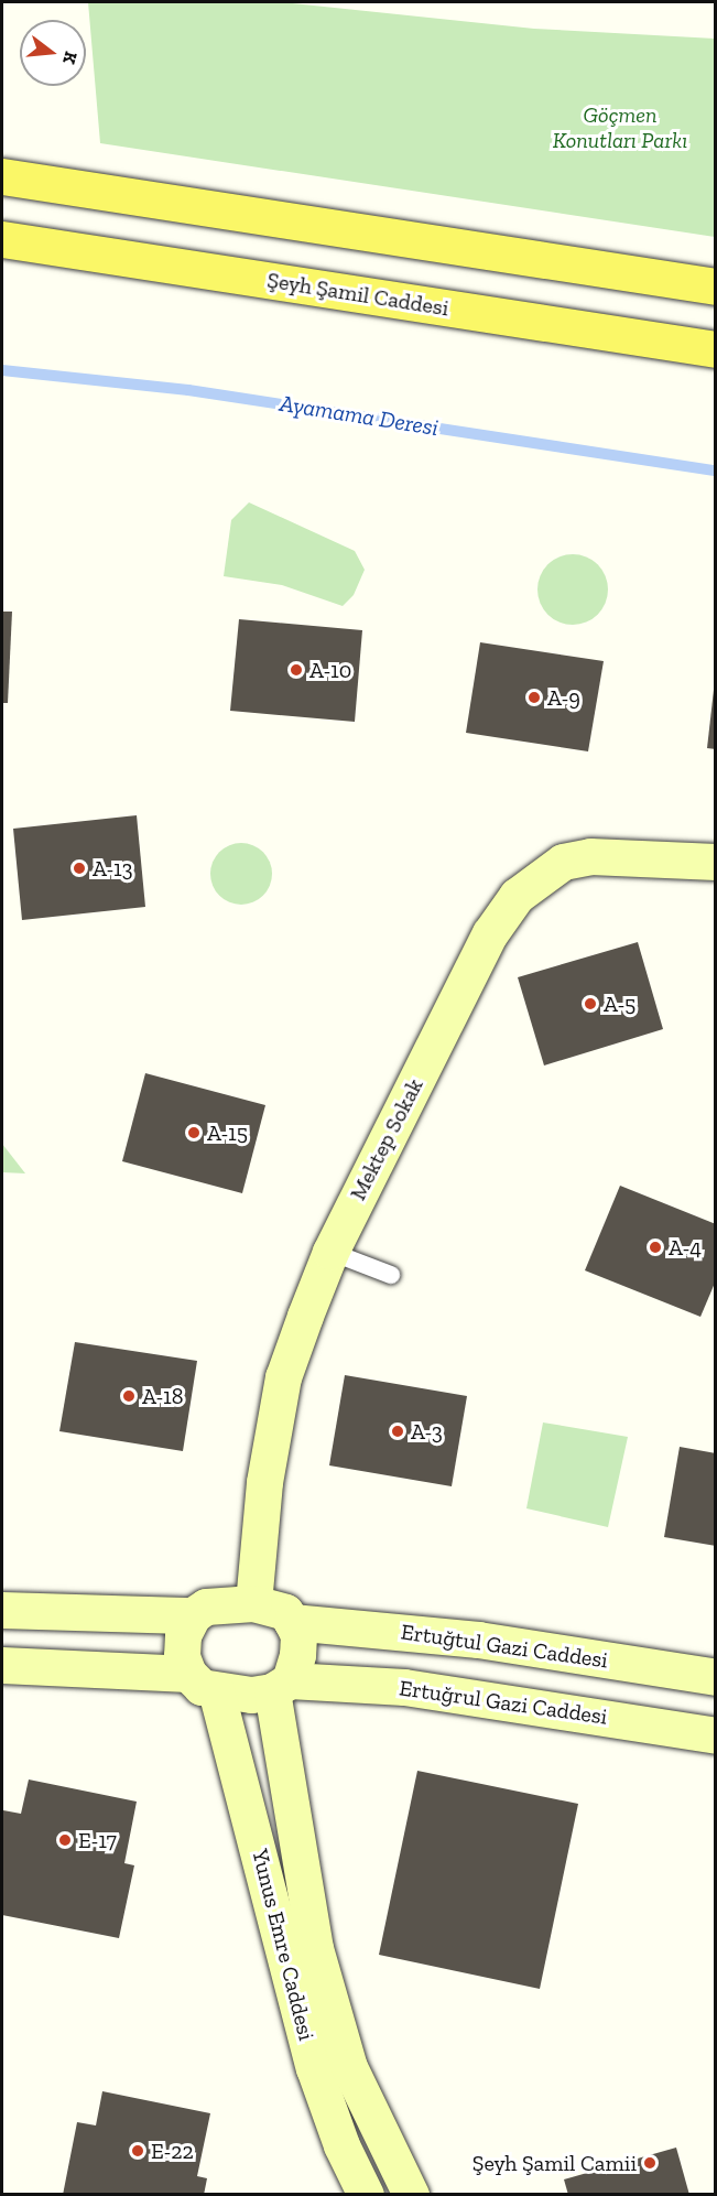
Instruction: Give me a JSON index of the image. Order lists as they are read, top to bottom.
{
  "streets": {
    "main road": ["Şeyh Şamil Caddesi"],
    "street": [
      "Mektep Sokak",
      "Ertuğtul Gazi Caddesi",
      "Ertuğrul Gazi Caddesi",
      "Yunus Emre Caddesi"
    ]
  },
  "crossings": [
    ["Mektep Sokak", "Ertuğtul Gazi Caddesi"],
    ["Mektep Sokak", "Ertuğrul Gazi Caddesi"],
    ["Mektep Sokak", "Yunus Emre Caddesi"],
    ["Ertuğtul Gazi Caddesi", "Ertuğrul Gazi Caddesi"],
    ["Ertuğtul Gazi Caddesi", "Yunus Emre Caddesi"],
    ["Ertuğrul Gazi Caddesi", "Yunus Emre Caddesi"]
  ],
  "water": ["Ayamama Deresi"],
  "parks": ["Göçmen Konutları Parkı"],
  "places": [
    "A-10",
    "A-9",
    "A-13",
    "A-5",
    "A-15",
    "A-4",
    "A-18",
    "A-3",
    "E-17",
    "E-22",
    "Şeyh Şamil Camii"
  ],
  "north": "right"
}
